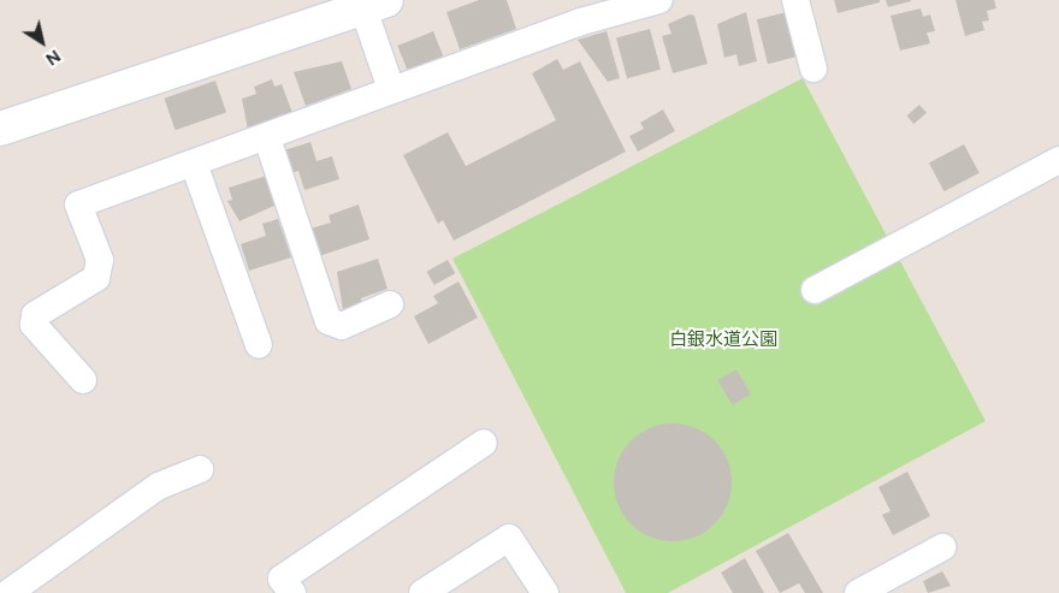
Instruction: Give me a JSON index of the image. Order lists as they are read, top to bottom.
{
  "parks": ["白銀水道公園"],
  "north": "bottom right"
}
